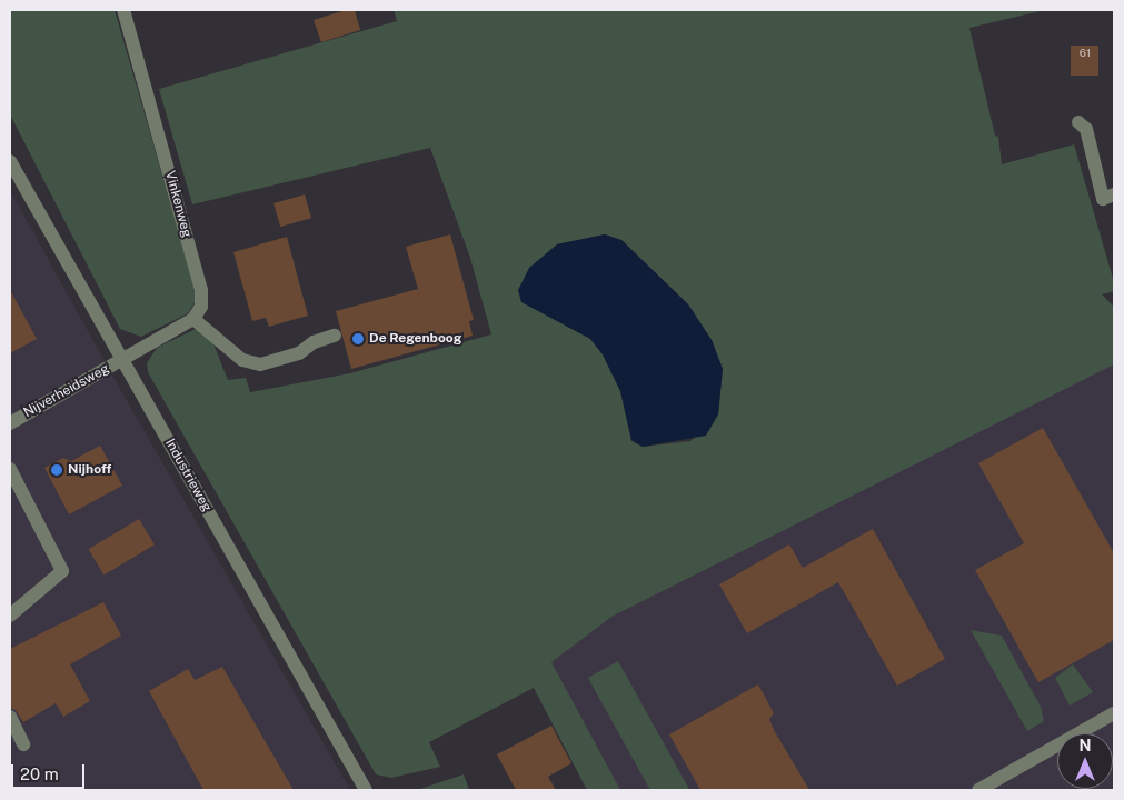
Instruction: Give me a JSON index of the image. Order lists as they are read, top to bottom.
{
  "streets": {
    "street": ["Vinkenweg", "Nijverheidsweg", "Industrieweg"]
  },
  "crossings": [
    ["Nijverheidsweg", "Industrieweg"]
  ],
  "places": ["De Regenboog", "Nijhoff"],
  "house_numbers": ["61"],
  "scale_bar": "20 m",
  "north": "top"
}
